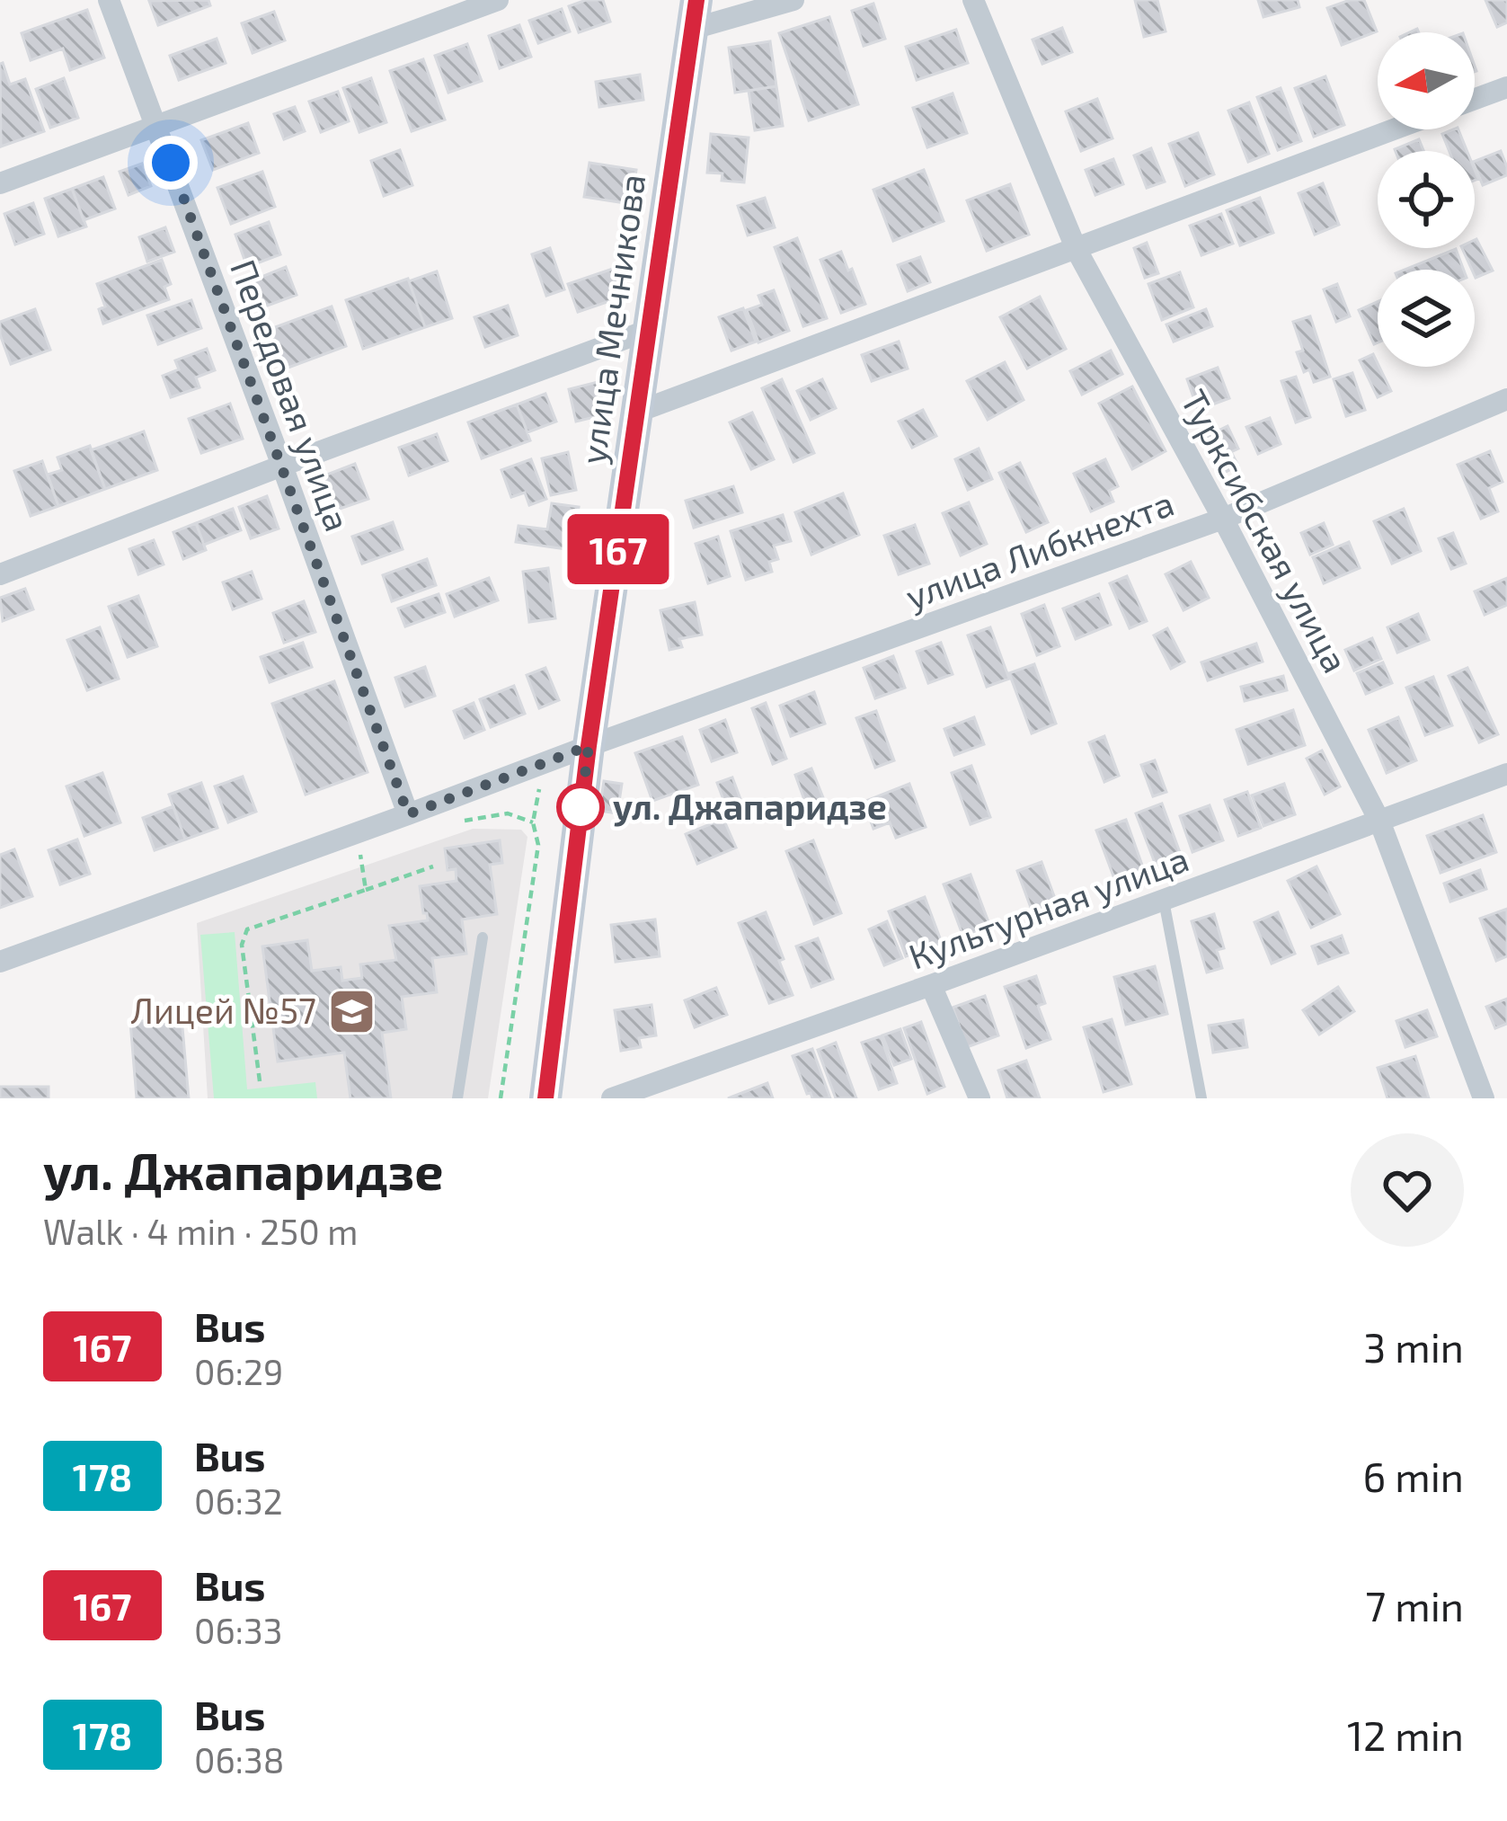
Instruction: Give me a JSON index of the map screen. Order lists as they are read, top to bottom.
{
  "streets": {
    "main road": ["улица Мечникова"],
    "street": [
      "Передовая улица",
      "Турксибская улица",
      "улица Либкнехта",
      "Культурная улица"
    ]
  },
  "crossings": [
    ["улица Мечникова", "улица Либкнехта"],
    ["Передовая улица", "улица Либкнехта"],
    ["Турксибская улица", "улица Либкнехта"],
    ["Турксибская улица", "Культурная улица"]
  ],
  "places": {
    "other": ["ул. Джапаридзе"],
    "school or university": ["Лицей №57"]
  },
  "lines": ["bus line 167"],
  "north": "left",
  "page": {
    "on_map": "167",
    "heading": ["ул. Джапаридзе", "Walk · 4 min · 250 m"],
    "list": [
      {
        "mark": "167",
        "name": "Bus",
        "note": "06:29",
        "value": "3 min"
      },
      {
        "mark": "178",
        "name": "Bus",
        "note": "06:32",
        "value": "6 min"
      },
      {
        "mark": "167",
        "name": "Bus",
        "note": "06:33",
        "value": "7 min"
      },
      {
        "mark": "178",
        "name": "Bus",
        "note": "06:38",
        "value": "12 min"
      }
    ]
  }
}
